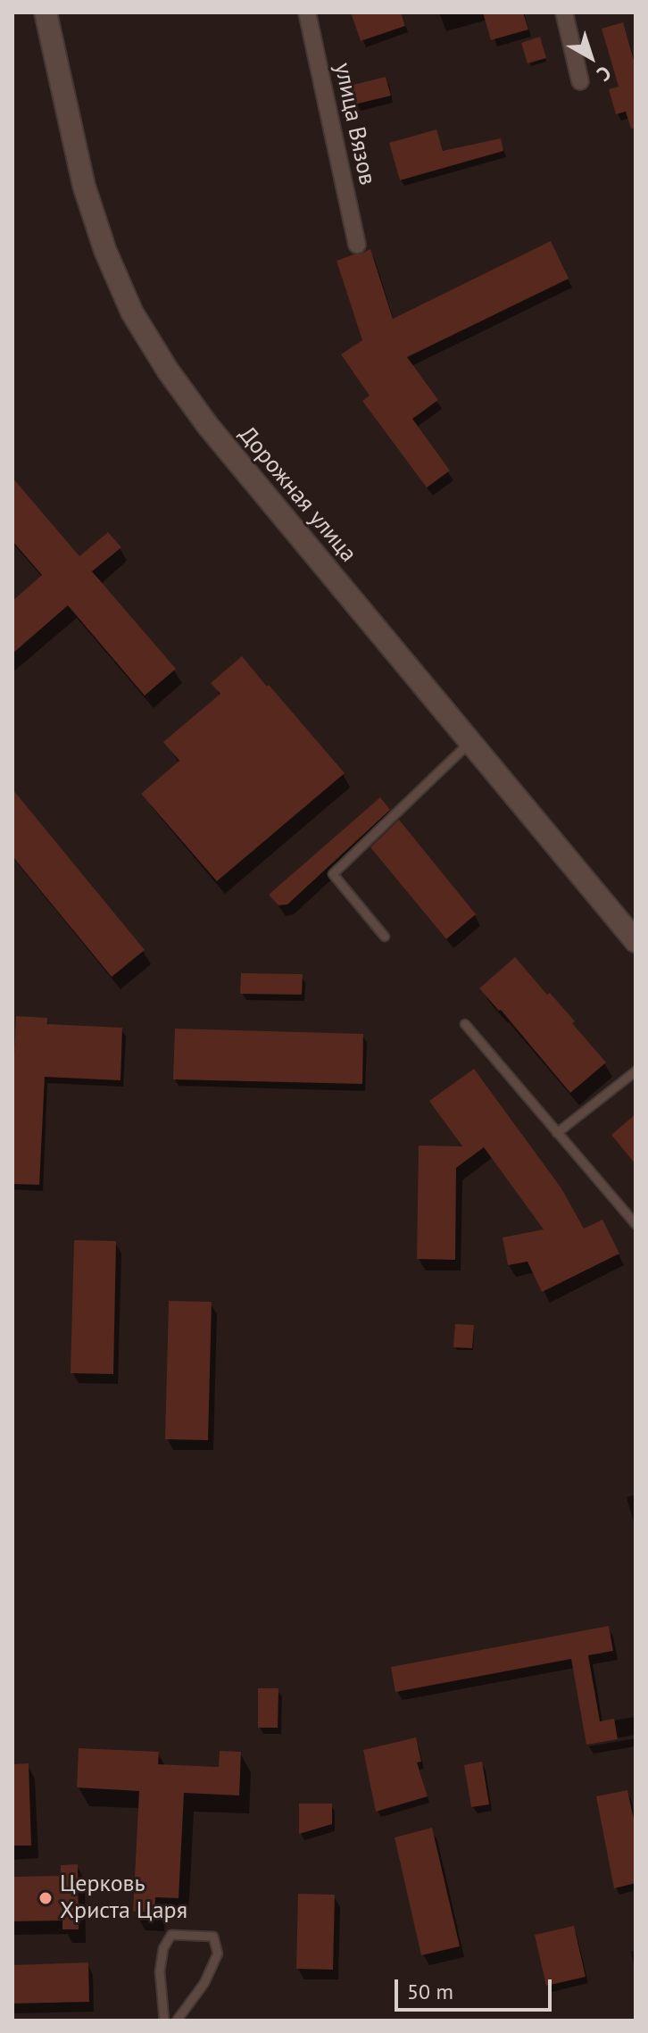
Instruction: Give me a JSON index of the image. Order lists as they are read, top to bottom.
{
  "streets": {
    "street": ["улица Вязов", "Дорожная улица"]
  },
  "places": ["Церковь Христа Царя"],
  "scale_bar": "50 m",
  "north": "bottom right"
}
